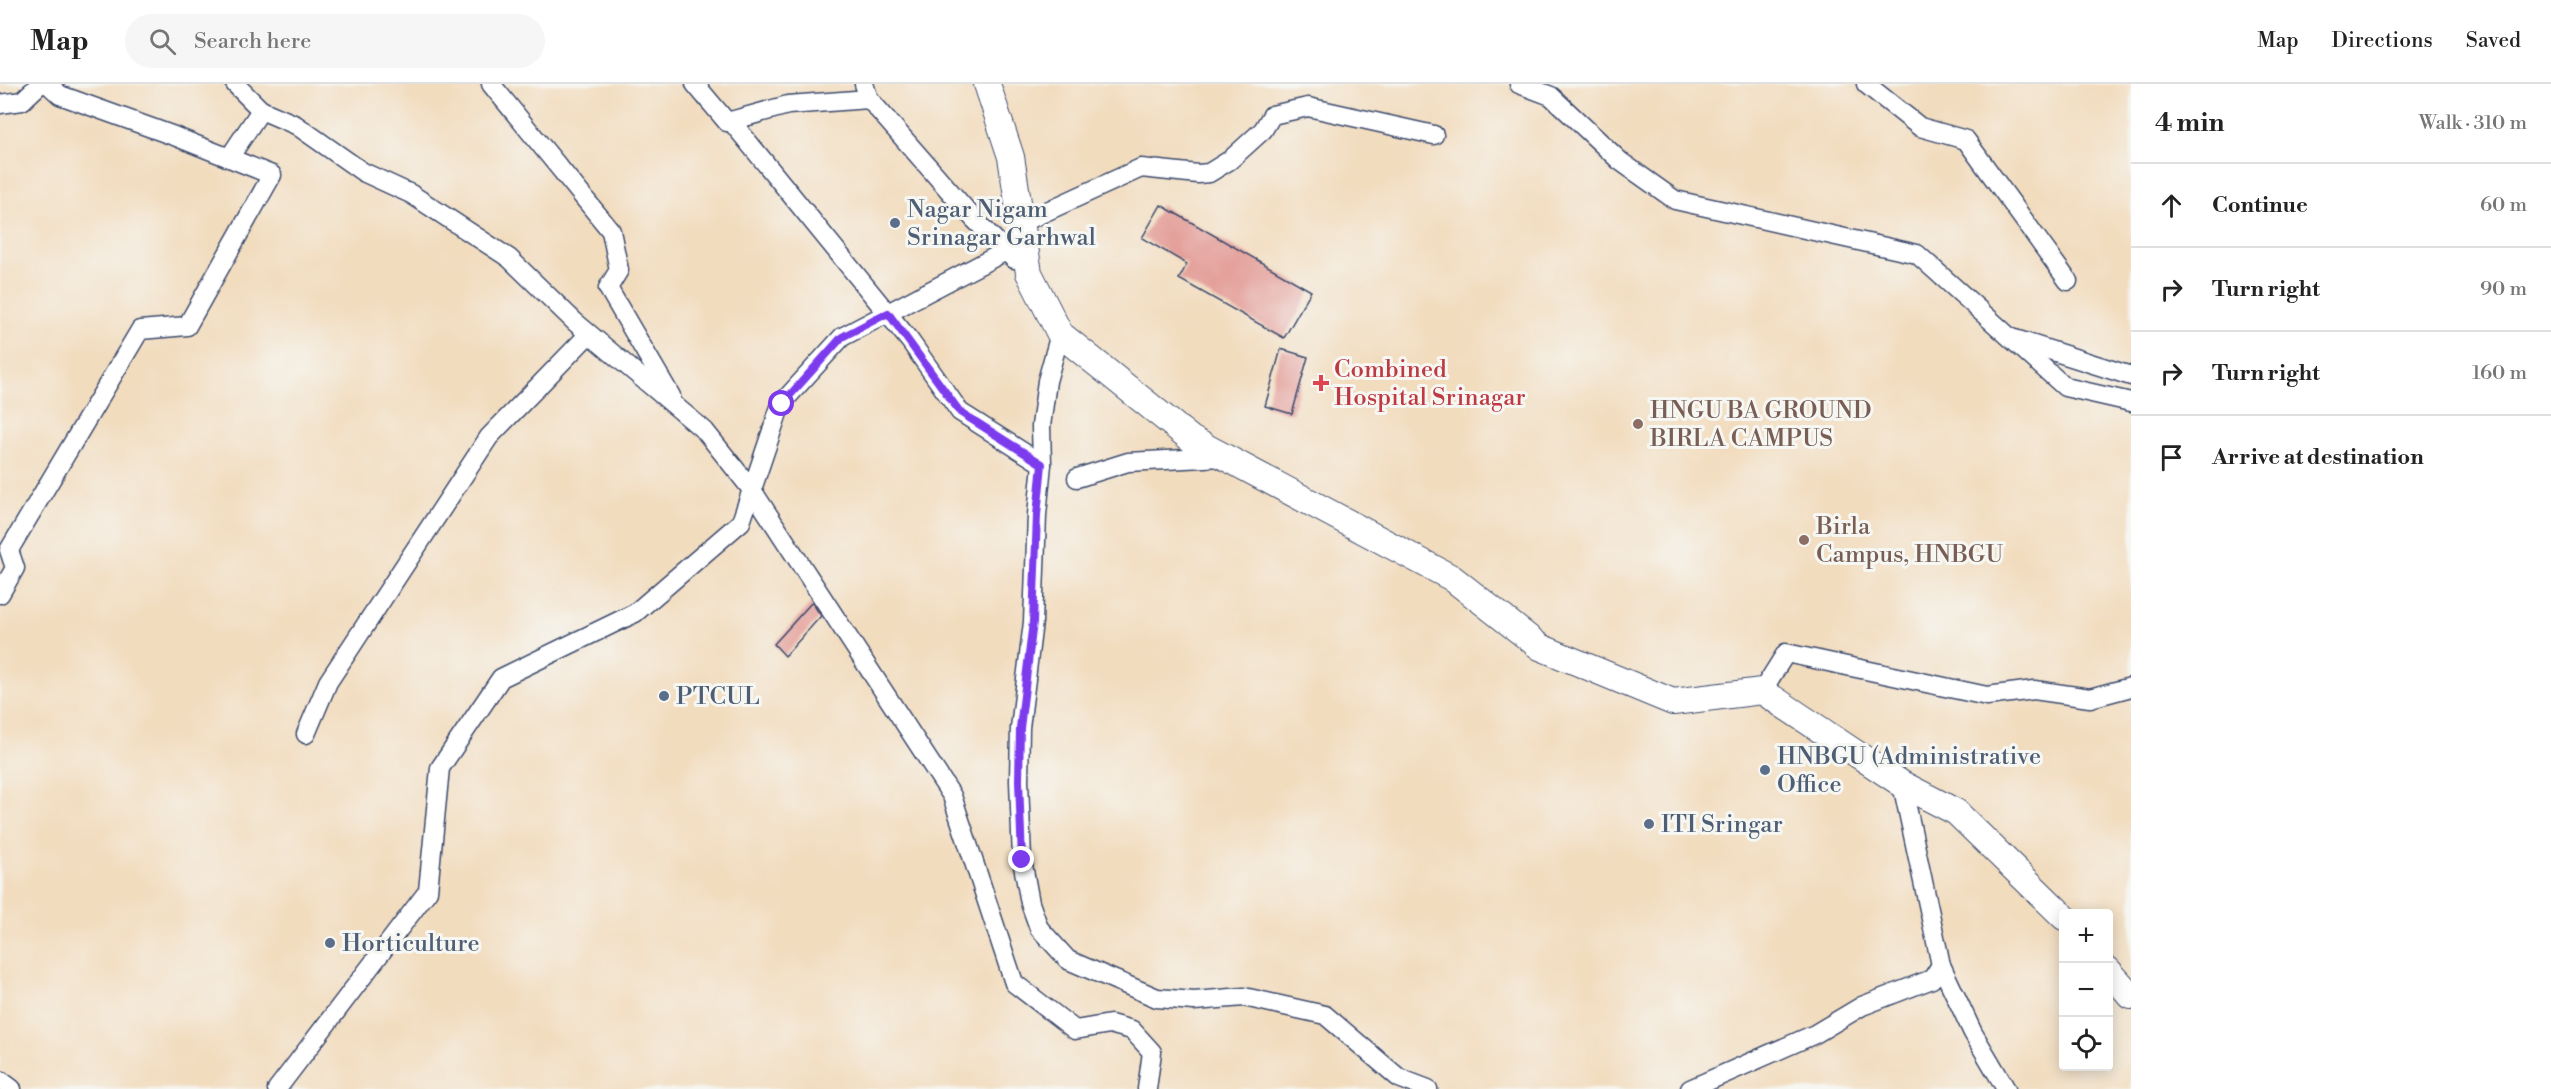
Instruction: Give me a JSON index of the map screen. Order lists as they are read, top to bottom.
{
  "places": {
    "other": [
      "Nagar Nigam Srinagar Garhwal",
      "HNGU BA GROUND BIRLA CAMPUS",
      "Birla Campus, HNBGU",
      "PTCUL",
      "HNBGU (Administrative Office",
      "ITI Sringar",
      "Horticulture"
    ],
    "health": ["Combined Hospital Srinagar"]
  },
  "page": {
    "header": "Map",
    "search": "Search here",
    "nav": ["Map", "Directions", "Saved"],
    "heading": ["4 min", "Walk · 310 m"],
    "list": [
      ["Continue", "60 m"],
      ["Turn right", "90 m"],
      ["Turn right", "160 m"],
      "Arrive at destination"
    ],
    "map_buttons": ["+", "−"]
  }
}
